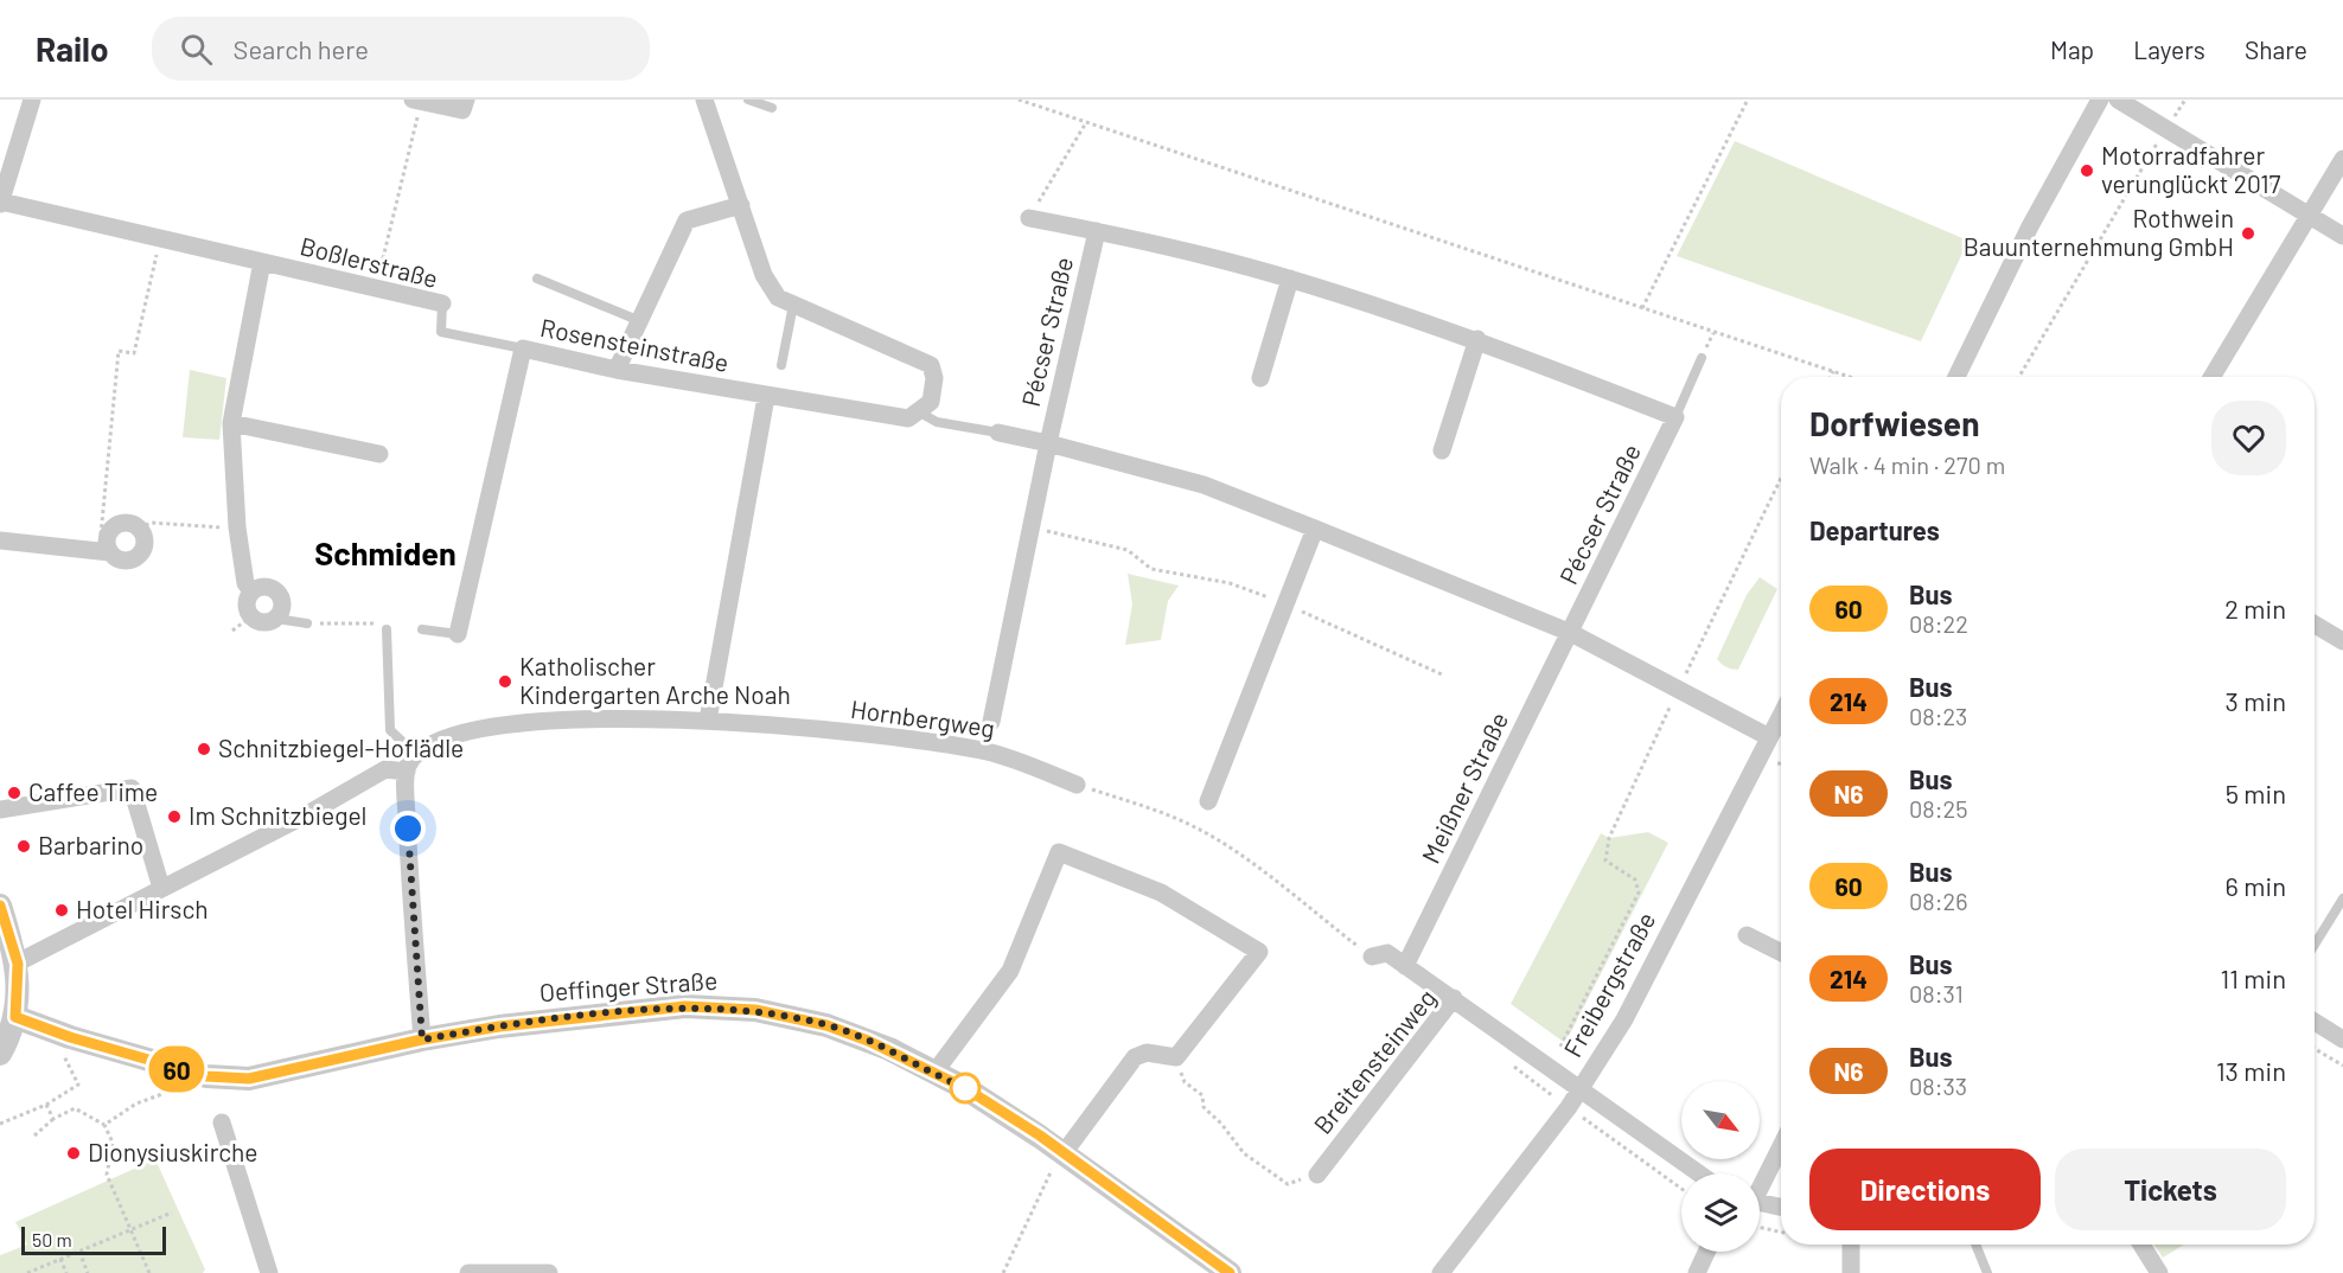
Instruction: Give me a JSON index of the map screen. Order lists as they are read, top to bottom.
{
  "streets": {
    "street": [
      "Boßlerstraße",
      "Pécser Straße",
      "Rosensteinstraße",
      "Hornbergweg",
      "Meißner Straße",
      "Freibergstraße",
      "Oeffinger Straße",
      "Breitensteinweg"
    ]
  },
  "crossings": [
    ["Boßlerstraße", "Rosensteinstraße"],
    ["Pécser Straße", "Meißner Straße"],
    ["Freibergstraße", "Breitensteinweg"]
  ],
  "districts": ["Schmiden"],
  "places": [
    "Motorradfahrer verunglückt 2017",
    "Rothwein Bauunternehmung GmbH",
    "Katholischer Kindergarten Arche Noah",
    "Schnitzbiegel-Hoflädle",
    "Caffee Time",
    "Im Schnitzbiegel",
    "Barbarino",
    "Hotel Hirsch",
    "Dionysiuskirche"
  ],
  "lines": ["bus line 60"],
  "scale_bar": "50 m",
  "north": "bottom right",
  "page": {
    "header": "Railo",
    "search": "Search here",
    "nav": ["Map", "Layers", "Share"],
    "on_map": "60",
    "heading": [
      ["Dorfwiesen", "Walk · 4 min · 270 m"],
      "Departures"
    ],
    "list": [
      {
        "mark": "60",
        "name": "Bus",
        "note": "08:22",
        "value": "2 min"
      },
      {
        "mark": "214",
        "name": "Bus",
        "note": "08:23",
        "value": "3 min"
      },
      {
        "mark": "N6",
        "name": "Bus",
        "note": "08:25",
        "value": "5 min"
      },
      {
        "mark": "60",
        "name": "Bus",
        "note": "08:26",
        "value": "6 min"
      },
      {
        "mark": "214",
        "name": "Bus",
        "note": "08:31",
        "value": "11 min"
      },
      {
        "mark": "N6",
        "name": "Bus",
        "note": "08:33",
        "value": "13 min"
      }
    ],
    "buttons": ["Directions", "Tickets"],
    "scale": "50 m"
  }
}
